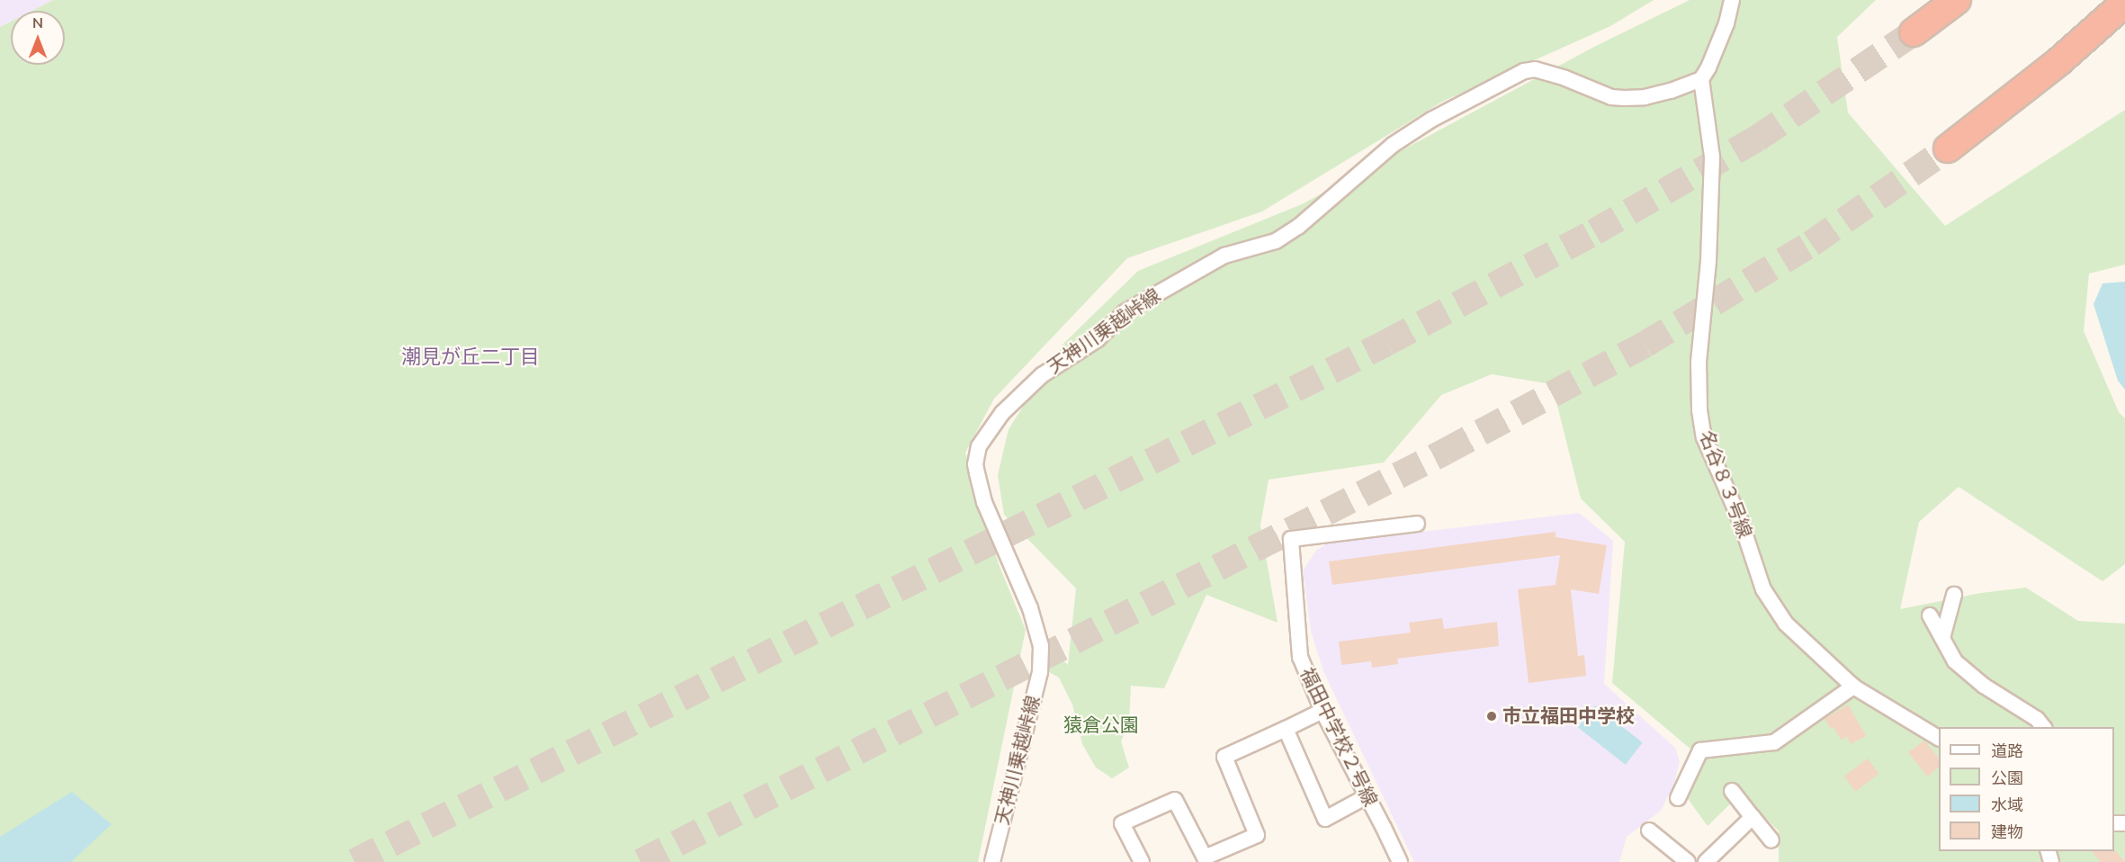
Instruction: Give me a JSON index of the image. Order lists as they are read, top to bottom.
{
  "streets": {
    "street": ["天神川乗越峠線", "名谷８３号線", "福田中学校２号線"]
  },
  "crossings": [
    ["天神川乗越峠線", "名谷８３号線"]
  ],
  "districts": ["潮見が丘二丁目"],
  "parks": ["猿倉公園"],
  "places": ["市立福田中学校"],
  "legend": [
    "道路",
    "公園",
    "水域",
    "建物"
  ],
  "north": "top"
}
